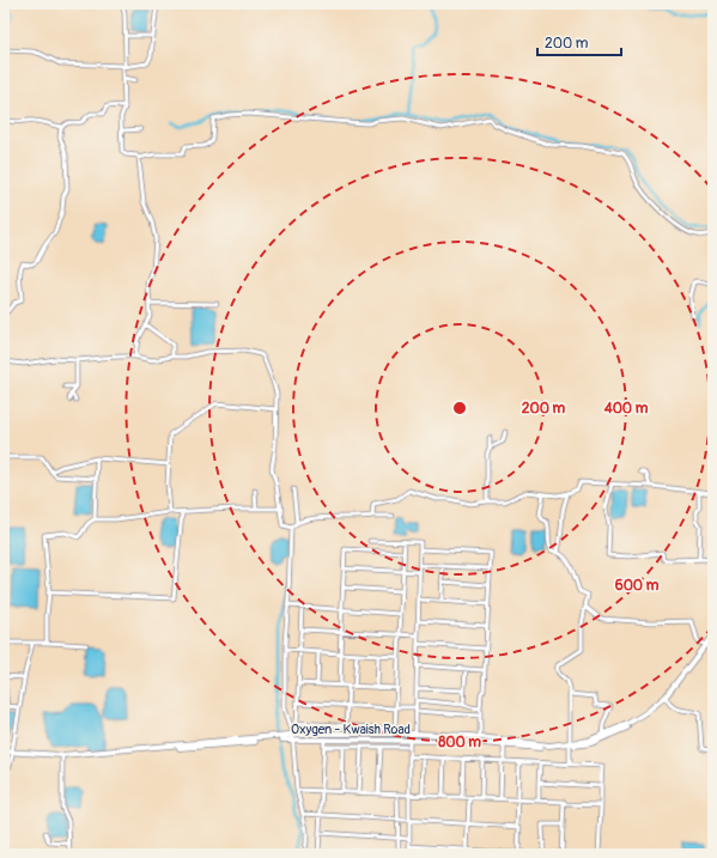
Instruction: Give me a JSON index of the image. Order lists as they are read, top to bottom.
{
  "streets": {
    "main road": ["Oxygen - Kwaish Road"]
  },
  "scale_bar": "200 m",
  "rings": [
    "200 m",
    "400 m",
    "600 m",
    "800 m"
  ]
}
